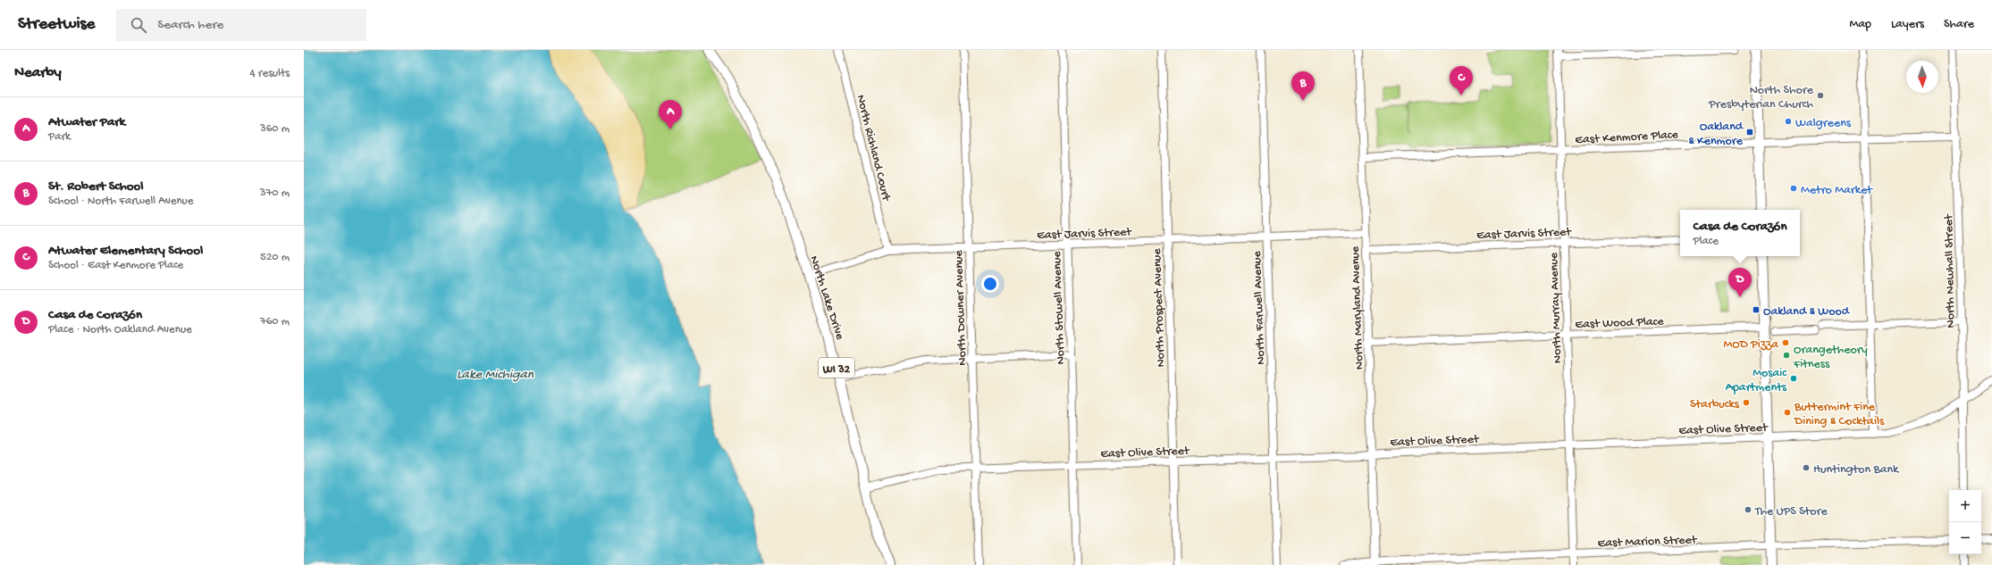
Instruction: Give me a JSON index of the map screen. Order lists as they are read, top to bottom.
{
  "streets": {
    "main road": ["North Lake Drive", "WI 32"],
    "street": [
      "East Kenmore Place",
      "North Richland Court",
      "East Jarvis Street",
      "North Newhall Street",
      "North Downer Avenue",
      "North Stowell Avenue",
      "North Prospect Avenue",
      "North Farwell Avenue",
      "North Maryland Avenue",
      "North Murray Avenue",
      "East Wood Place",
      "East Olive Street",
      "East Marion Street"
    ]
  },
  "crossings": [
    ["East Kenmore Place", "North Newhall Street"],
    ["East Kenmore Place", "North Maryland Avenue"],
    ["East Kenmore Place", "North Murray Avenue"],
    ["North Richland Court", "East Jarvis Street"],
    ["East Jarvis Street", "North Lake Drive"],
    ["East Jarvis Street", "North Downer Avenue"],
    ["East Jarvis Street", "North Stowell Avenue"],
    ["East Jarvis Street", "North Prospect Avenue"],
    ["East Jarvis Street", "North Farwell Avenue"],
    ["East Jarvis Street", "North Maryland Avenue"],
    ["East Jarvis Street", "North Murray Avenue"],
    ["North Newhall Street", "East Olive Street"],
    ["North Lake Drive", "East Olive Street"],
    ["North Downer Avenue", "East Olive Street"],
    ["North Stowell Avenue", "East Olive Street"],
    ["North Prospect Avenue", "East Olive Street"],
    ["North Farwell Avenue", "East Olive Street"],
    ["North Maryland Avenue", "East Wood Place"],
    ["North Maryland Avenue", "East Olive Street"],
    ["North Maryland Avenue", "East Marion Street"],
    ["North Murray Avenue", "East Wood Place"],
    ["North Murray Avenue", "East Olive Street"],
    ["North Murray Avenue", "East Marion Street"]
  ],
  "water": ["Lake Michigan"],
  "places": {
    "other": [
      "North Shore Presbyterian Church",
      "Walgreens",
      "Metro Market",
      "MOD Pizza",
      "Orangetheory Fitness",
      "Mosaic Apartments",
      "Starbucks",
      "Buttermint Fine Dining & Cocktails",
      "Huntington Bank",
      "The UPS Store"
    ],
    "transit": ["Oakland & Kenmore", "Oakland & Wood"]
  },
  "north": "bottom",
  "page": {
    "header": "Streetwise",
    "search": "Search here",
    "nav": ["Map", "Layers", "Share"],
    "heading": ["Nearby", "4 results"],
    "pins": [
      "C",
      "B",
      "A",
      "D"
    ],
    "list": [
      {
        "mark": "A",
        "name": "Atwater Park",
        "note": "Park",
        "value": "360 m"
      },
      {
        "mark": "B",
        "name": "St. Robert School",
        "note": "School · North Farwell Avenue",
        "value": "370 m"
      },
      {
        "mark": "C",
        "name": "Atwater Elementary School",
        "note": "School · East Kenmore Place",
        "value": "520 m"
      },
      {
        "mark": "D",
        "name": "Casa de Corazón",
        "note": "Place · North Oakland Avenue",
        "value": "760 m"
      }
    ],
    "popup": ["Casa de Corazón", "Place"],
    "map_buttons": ["+", "−"]
  }
}
